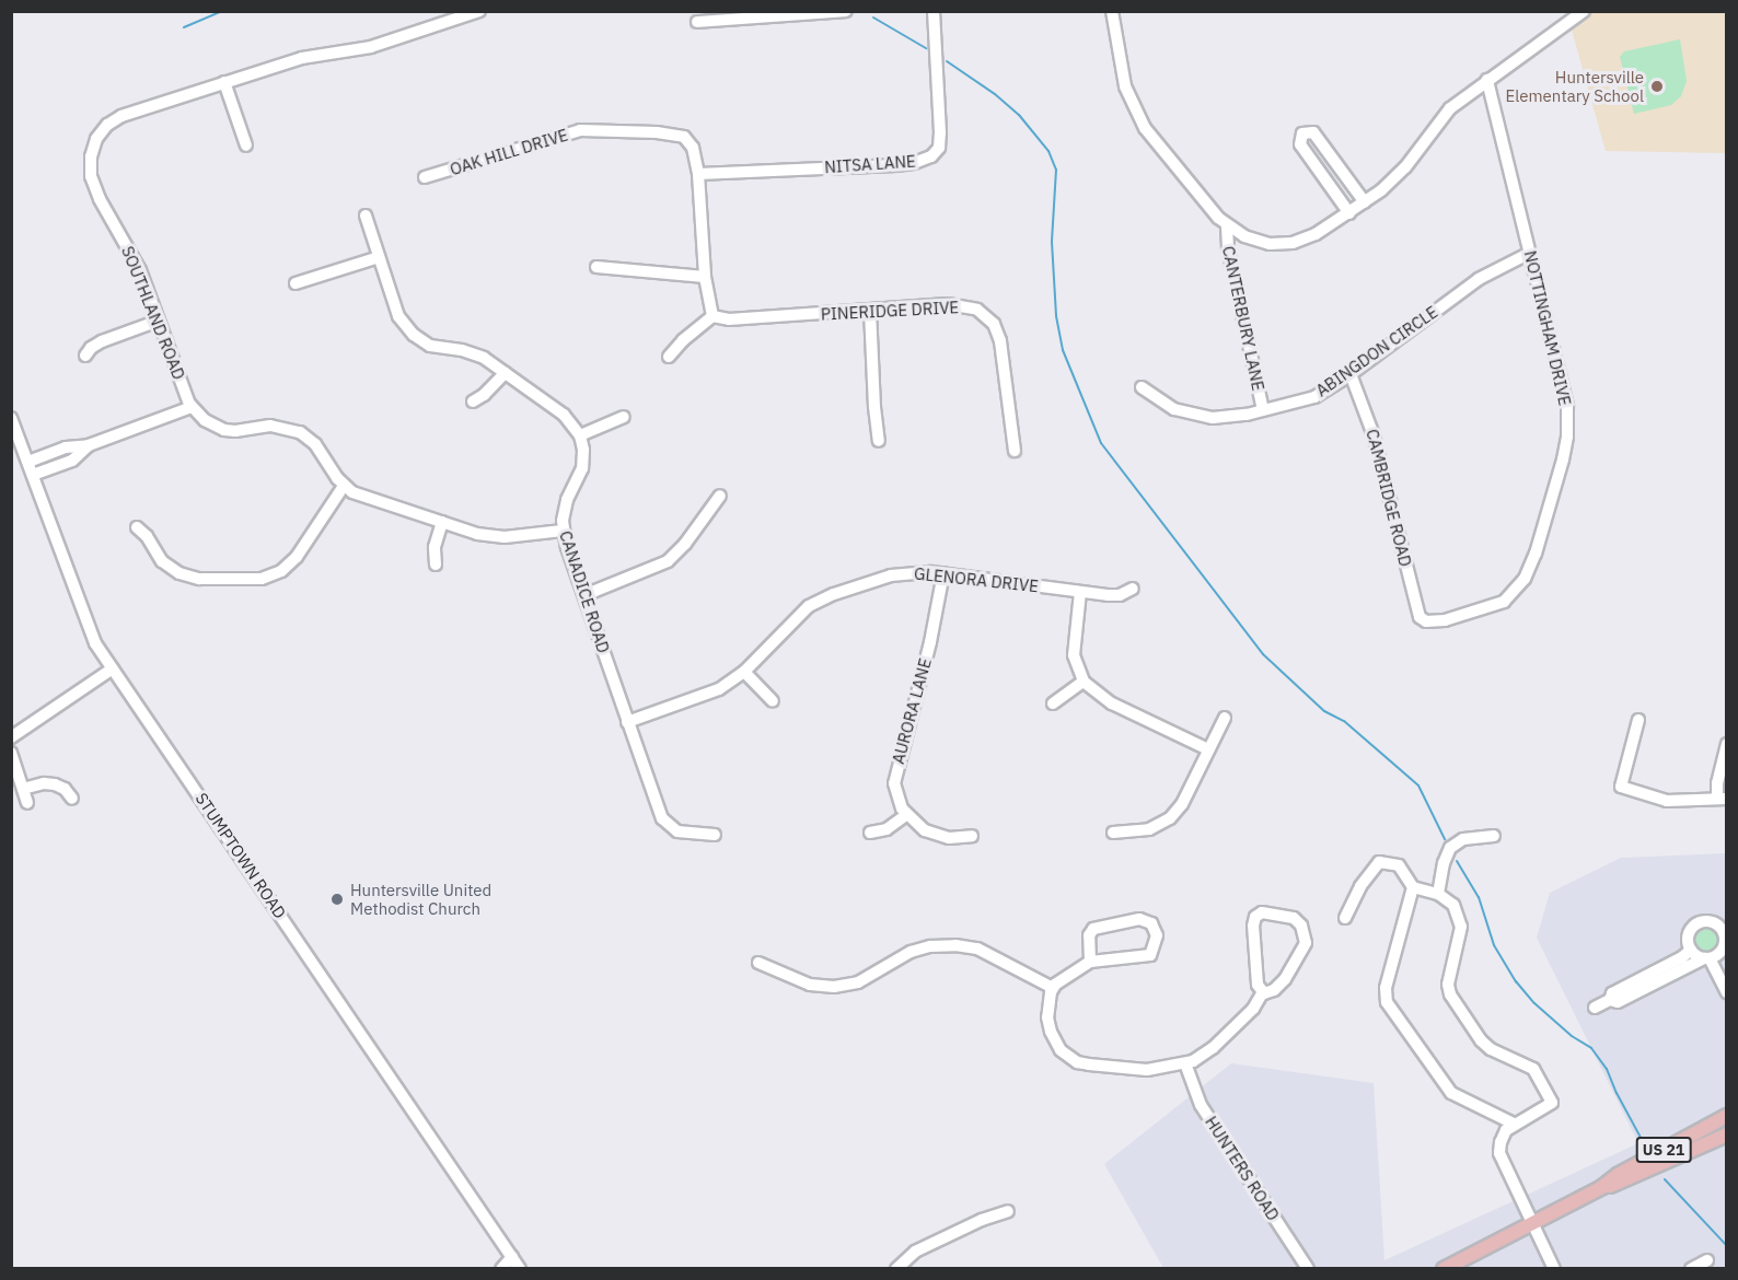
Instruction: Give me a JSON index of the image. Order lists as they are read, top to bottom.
{
  "streets": {
    "main road": ["US 21"],
    "street": [
      "OAK HILL DRIVE",
      "NITSA LANE",
      "PINERIDGE DRIVE",
      "SOUTHLAND ROAD",
      "CANTERBURY LANE",
      "NOTTINGHAM DRIVE",
      "ABINGDON CIRCLE",
      "CAMBRIDGE ROAD",
      "GLENORA DRIVE",
      "CANADICE ROAD",
      "AURORA LANE",
      "STUMPTOWN ROAD",
      "HUNTERS ROAD"
    ]
  },
  "crossings": [
    ["OAK HILL DRIVE", "NITSA LANE"],
    ["OAK HILL DRIVE", "PINERIDGE DRIVE"],
    ["CANTERBURY LANE", "ABINGDON CIRCLE"],
    ["NOTTINGHAM DRIVE", "ABINGDON CIRCLE"],
    ["NOTTINGHAM DRIVE", "CAMBRIDGE ROAD"],
    ["ABINGDON CIRCLE", "CAMBRIDGE ROAD"],
    ["GLENORA DRIVE", "CANADICE ROAD"],
    ["GLENORA DRIVE", "AURORA LANE"]
  ],
  "places": ["Huntersville Elementary School", "Huntersville United Methodist Church"]
}
